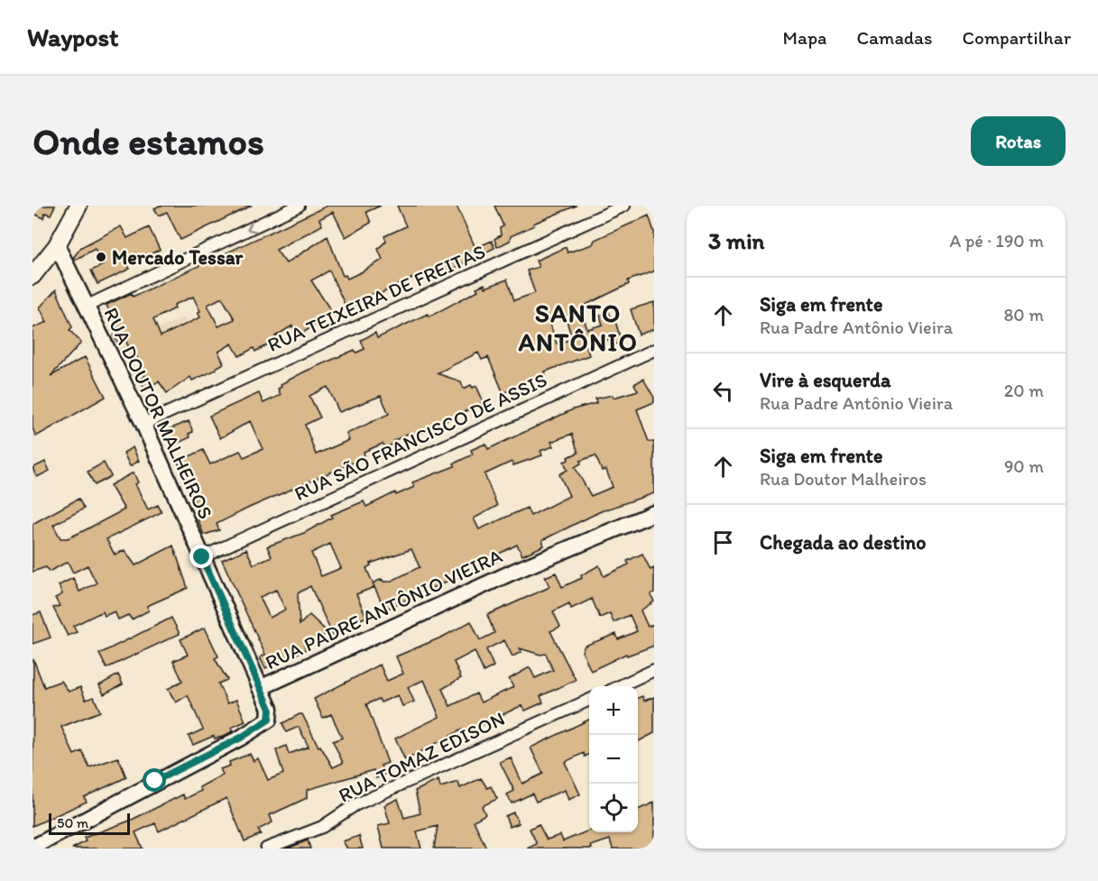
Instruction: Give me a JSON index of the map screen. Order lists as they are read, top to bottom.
{
  "streets": {
    "street": [
      "RUA TEIXEIRA DE FREITAS",
      "RUA DOUTOR MALHEIROS",
      "RUA SÃO FRANCISCO DE ASSIS",
      "RUA PADRE ANTÔNIO VIEIRA",
      "RUA TOMAZ EDISON"
    ]
  },
  "crossings": [
    ["RUA TEIXEIRA DE FREITAS", "RUA DOUTOR MALHEIROS"],
    ["RUA DOUTOR MALHEIROS", "RUA SÃO FRANCISCO DE ASSIS"],
    ["RUA DOUTOR MALHEIROS", "RUA PADRE ANTÔNIO VIEIRA"]
  ],
  "districts": ["SANTO ANTÔNIO"],
  "places": ["Mercado Tessar"],
  "scale_bar": "50 m",
  "page": {
    "header": "Waypost",
    "nav": ["Mapa", "Camadas", "Compartilhar"],
    "buttons": "Rotas",
    "title": "Onde estamos",
    "heading": ["3 min", "A pé · 190 m"],
    "list": [
      ["Siga em frente", "Rua Padre Antônio Vieira", "80 m"],
      ["Vire à esquerda", "Rua Padre Antônio Vieira", "20 m"],
      ["Siga em frente", "Rua Doutor Malheiros", "90 m"],
      "Chegada ao destino"
    ],
    "map_buttons": ["+", "−"],
    "scale": "50 m"
  }
}
